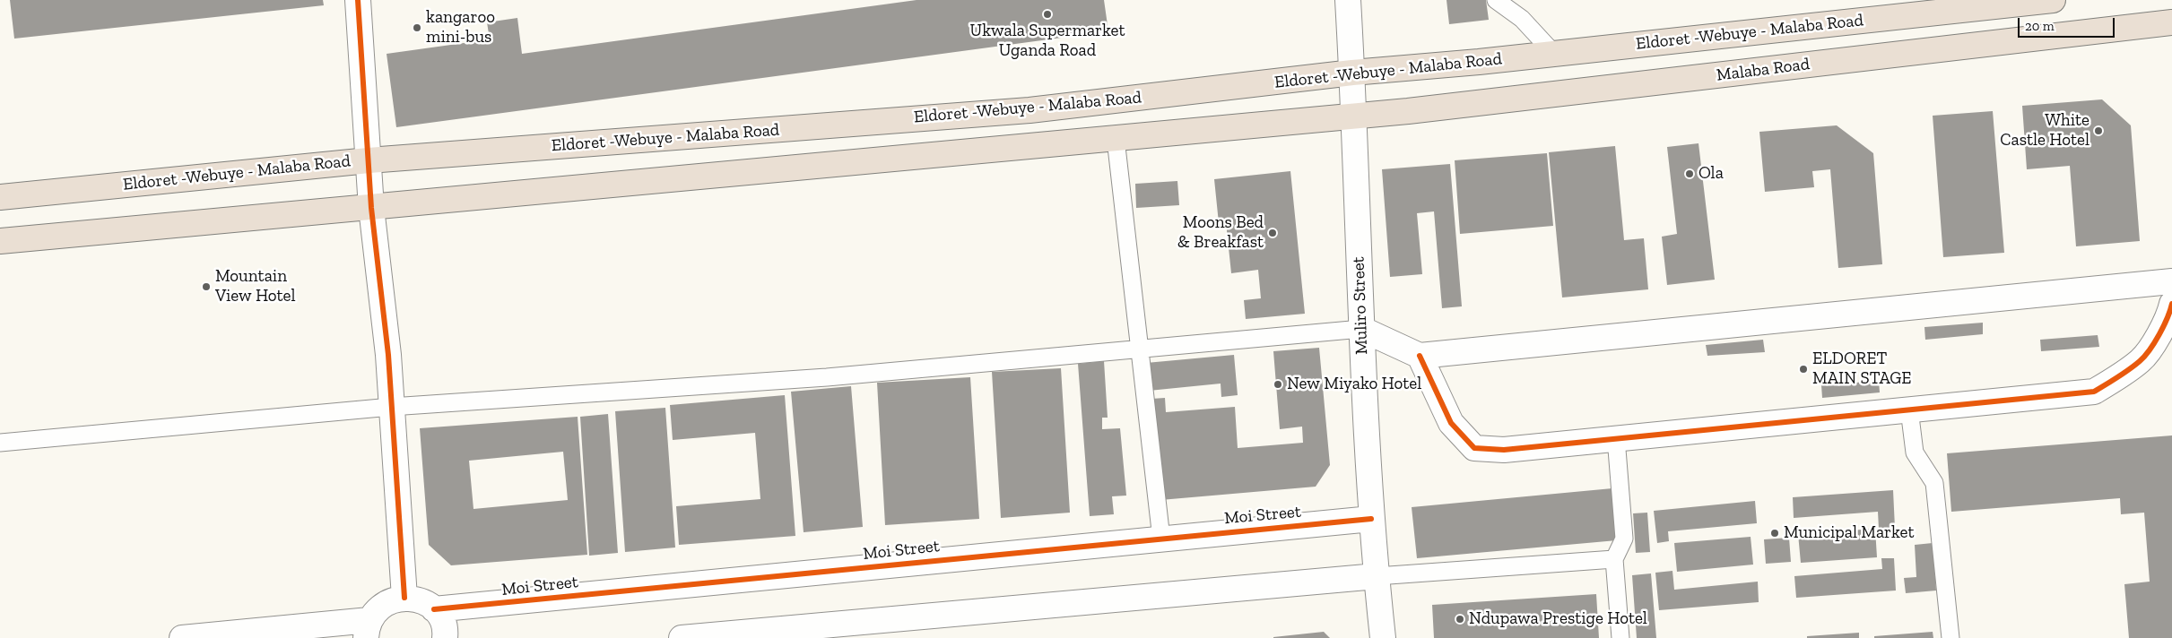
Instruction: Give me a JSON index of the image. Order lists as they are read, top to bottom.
{
  "streets": {
    "highway": ["Eldoret -Webuye - Malaba Road", "Malaba Road"],
    "street": ["Muliro Street", "Moi Street"]
  },
  "crossings": [
    ["Eldoret -Webuye - Malaba Road", "Muliro Street"],
    ["Malaba Road", "Muliro Street"],
    ["Muliro Street", "Moi Street"]
  ],
  "places": [
    "Ukwala Supermarket Uganda Road",
    "kangaroo mini-bus",
    "White Castle Hotel",
    "Ola",
    "Moons Bed & Breakfast",
    "Mountain View Hotel",
    "ELDORET MAIN STAGE",
    "New Miyako Hotel",
    "Municipal Market",
    "Ndupawa Prestige Hotel"
  ],
  "scale_bar": "20 m"
}
